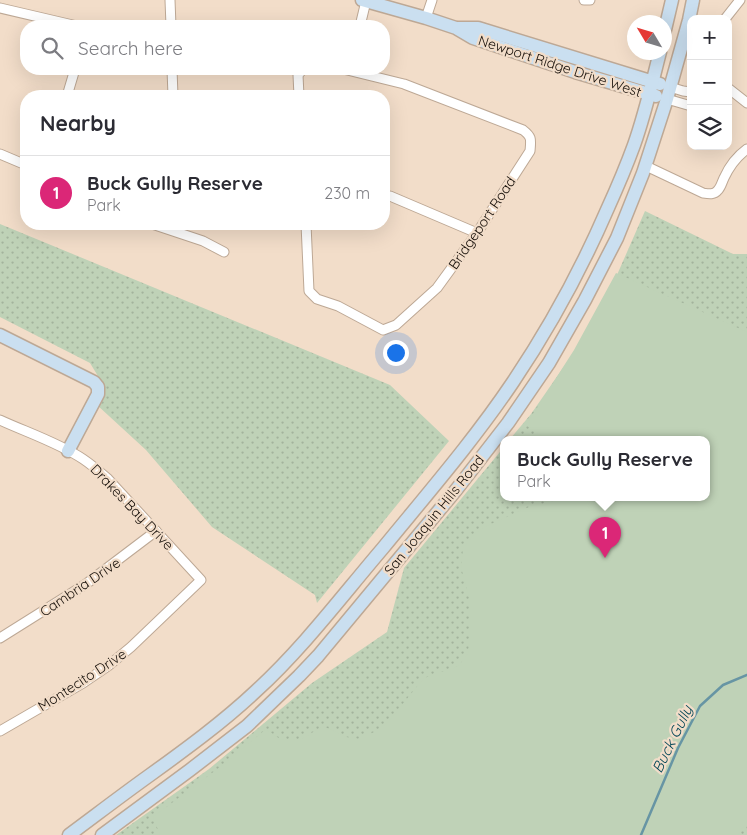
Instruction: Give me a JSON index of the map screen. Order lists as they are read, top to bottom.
{
  "streets": {
    "main road": ["Newport Ridge Drive West", "San Joaquin Hills Road"],
    "street": [
      "Bridgeport Road",
      "Drakes Bay Drive",
      "Cambria Drive",
      "Montecito Drive"
    ]
  },
  "crossings": [
    ["Newport Ridge Drive West", "San Joaquin Hills Road"],
    ["Drakes Bay Drive", "Cambria Drive"],
    ["Drakes Bay Drive", "Montecito Drive"]
  ],
  "water": ["Buck Gully"],
  "north": "top left",
  "page": {
    "map_buttons": ["+", "−"],
    "search": "Search here",
    "heading": "Nearby",
    "list": [
      {
        "mark": "1",
        "name": "Buck Gully Reserve",
        "note": "Park",
        "value": "230 m"
      }
    ],
    "popup": ["Buck Gully Reserve", "Park"],
    "pins": "1"
  }
}
